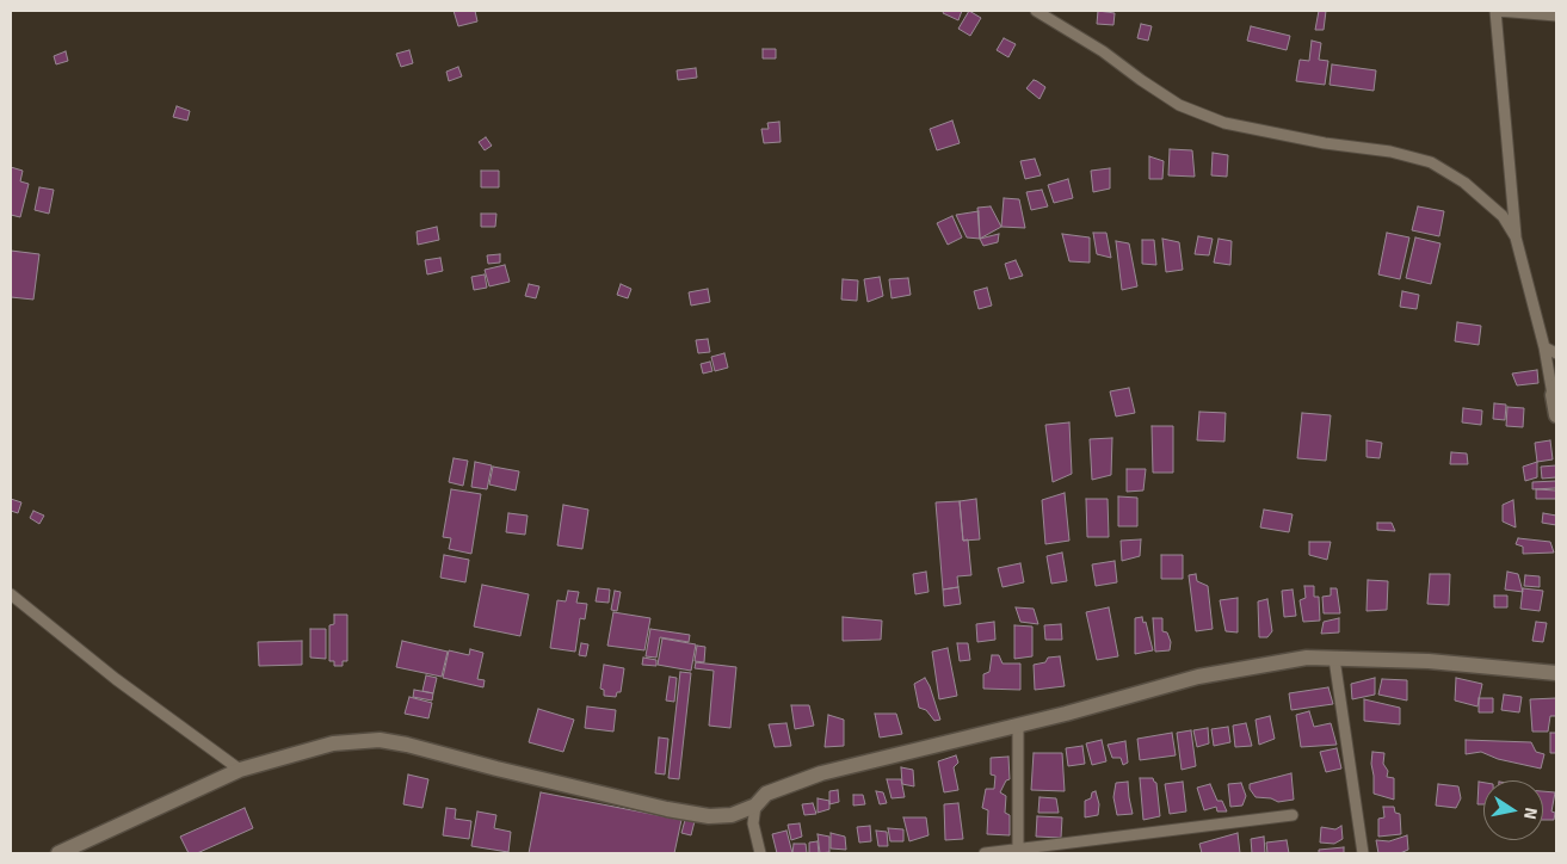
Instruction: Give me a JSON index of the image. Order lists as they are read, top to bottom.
{
  "north": "right"
}
